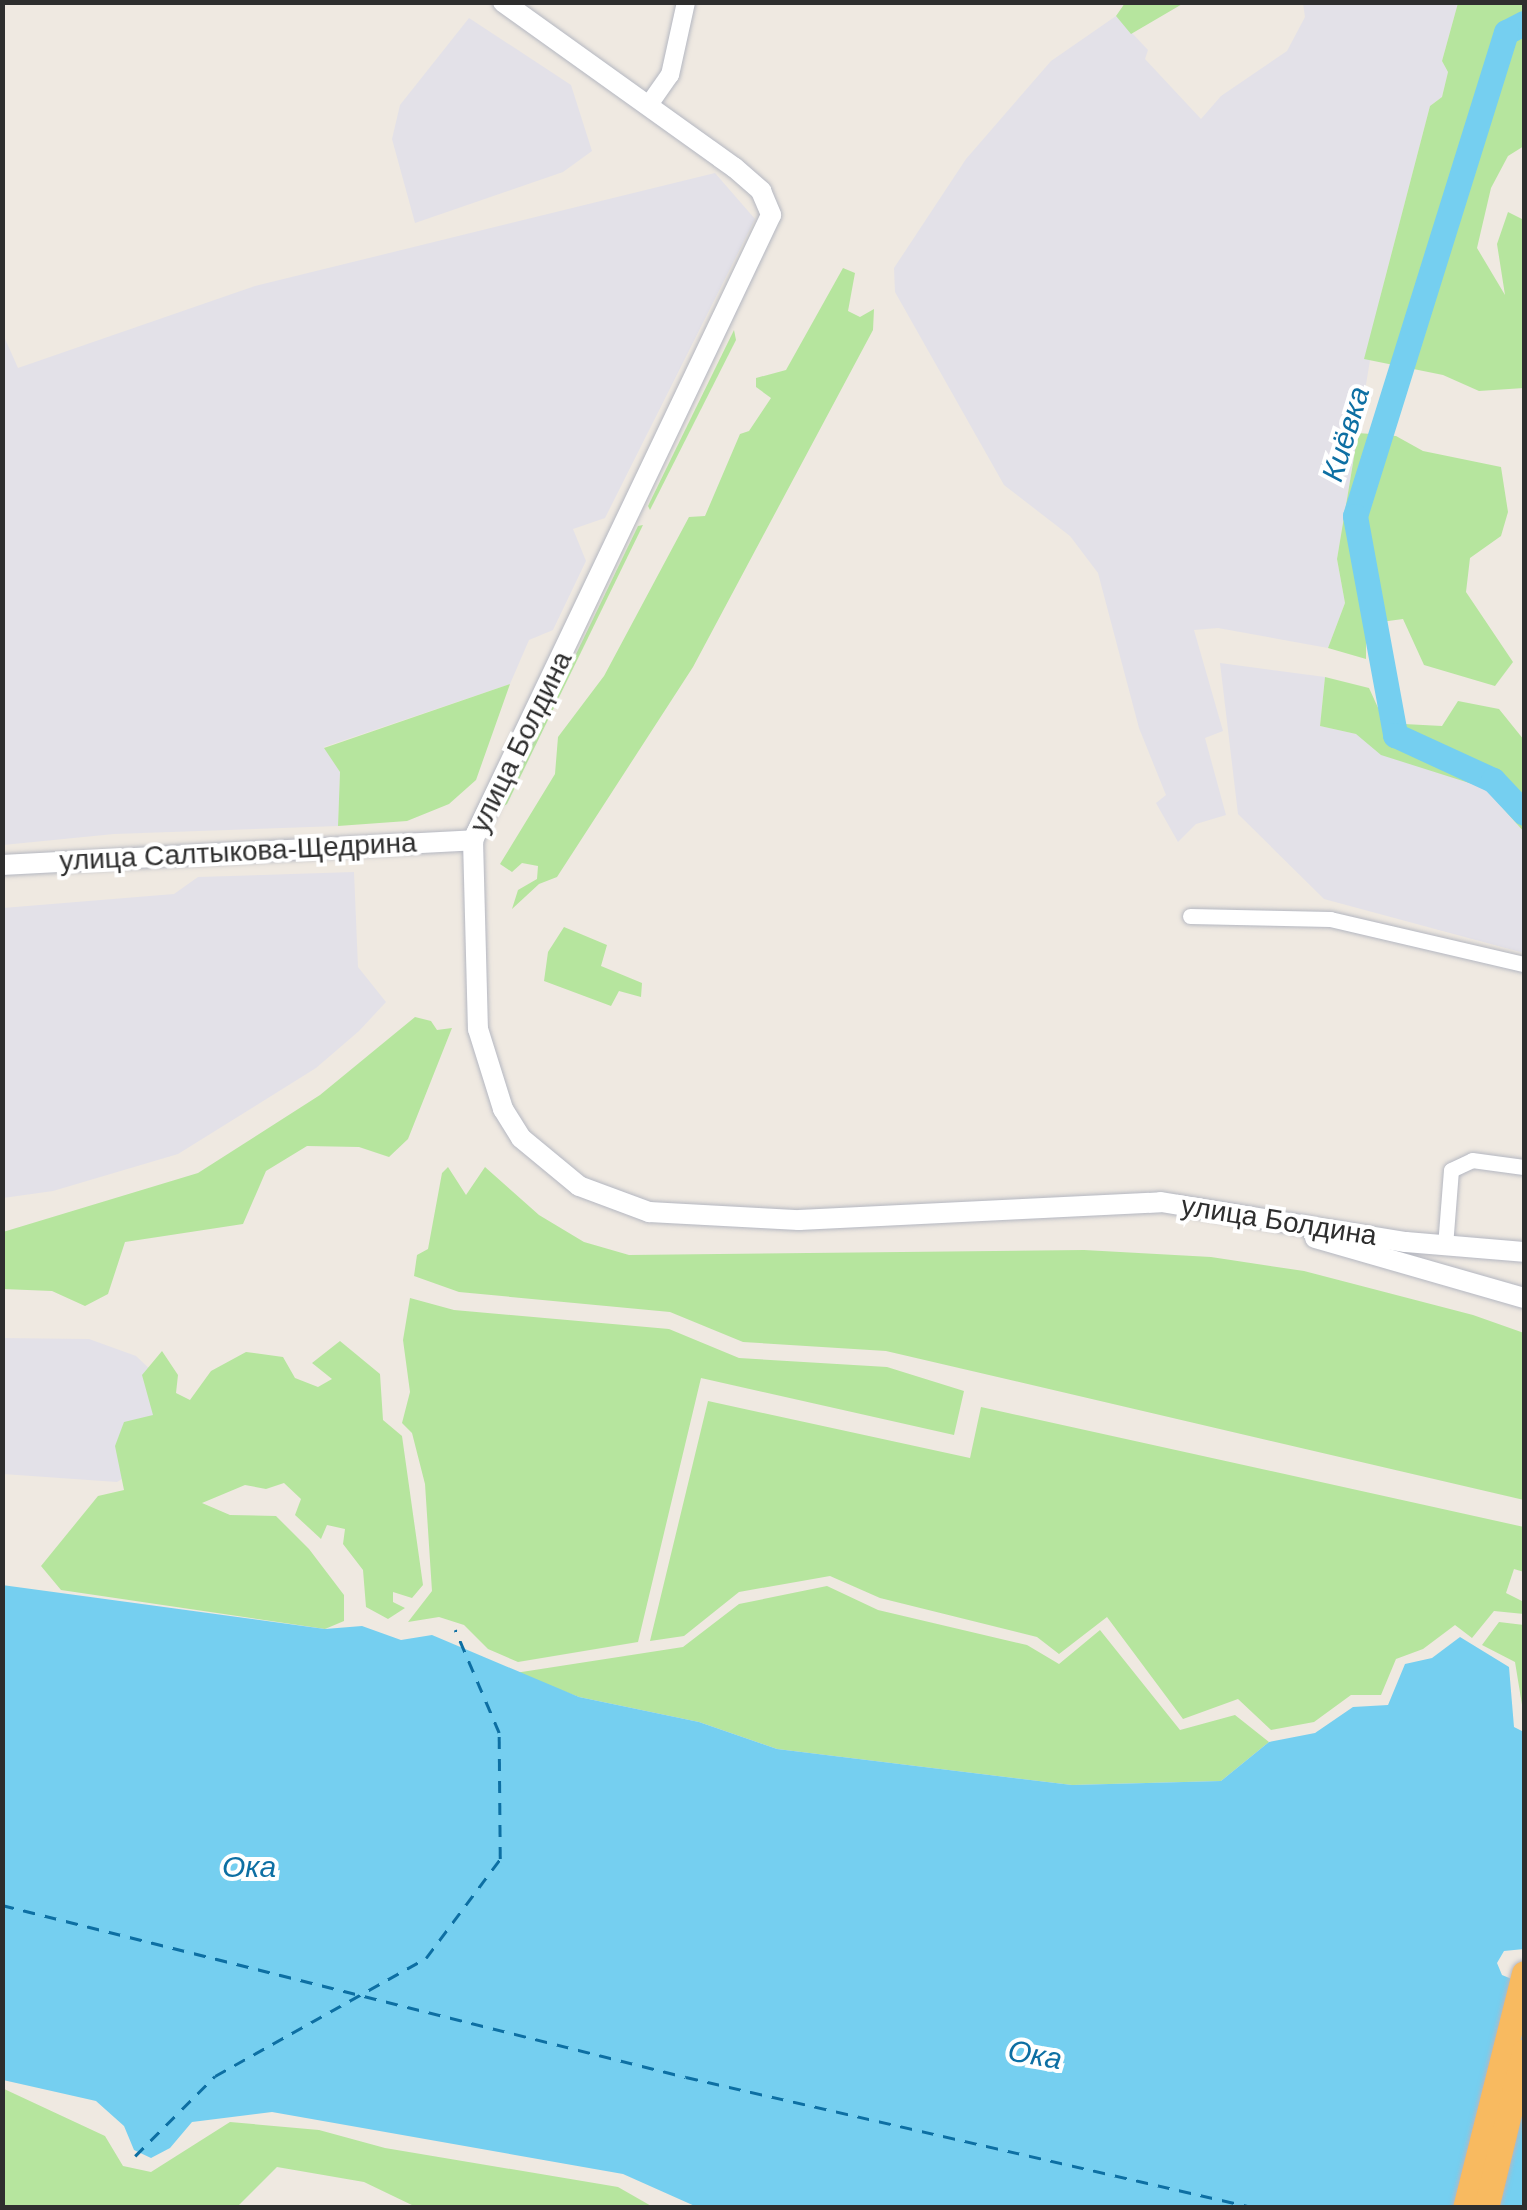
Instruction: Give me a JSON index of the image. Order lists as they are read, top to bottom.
{
  "streets": {
    "main road": ["улица Болдина", "улица Салтыкова-Щедрина"]
  },
  "crossings": [
    ["улица Болдина", "улица Салтыкова-Щедрина"]
  ],
  "water": ["Киёвка", "Ока"]
}
